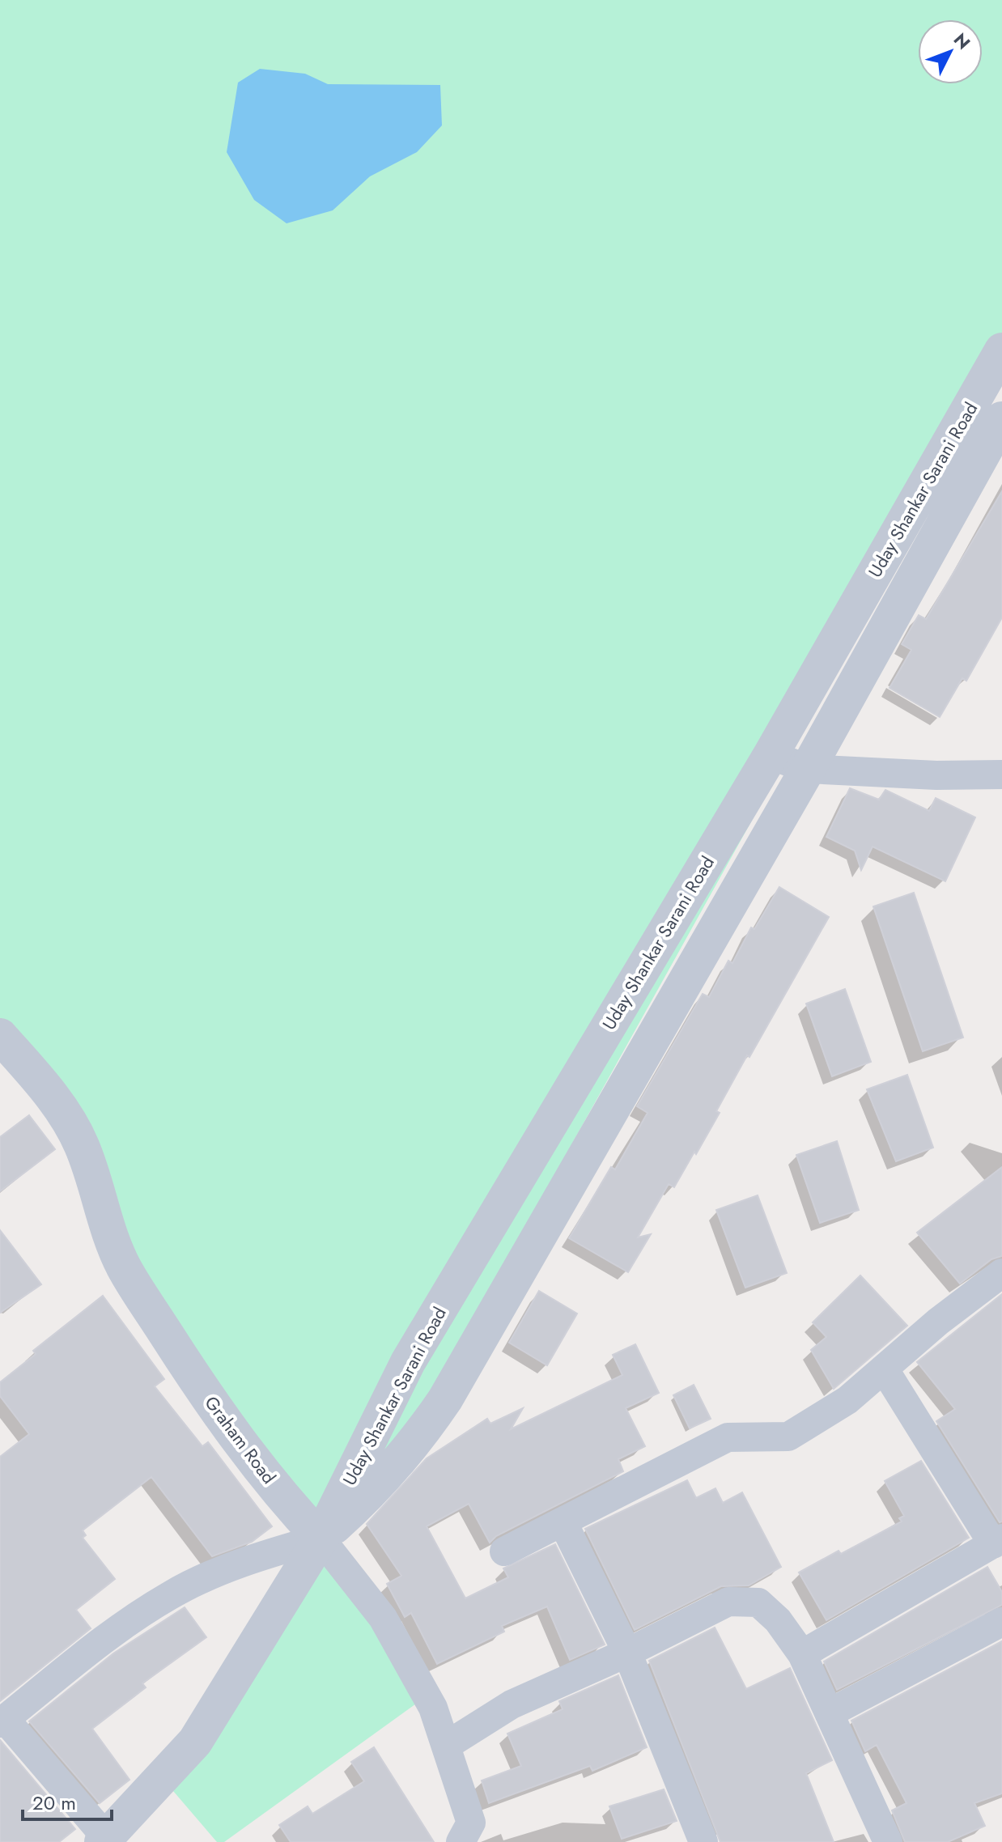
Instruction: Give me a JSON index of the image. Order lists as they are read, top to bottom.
{
  "streets": {
    "street": ["Uday Shankar Sarani Road", "Graham Road"]
  },
  "crossings": [
    ["Uday Shankar Sarani Road", "Graham Road"]
  ],
  "scale_bar": "20 m",
  "north": "top right"
}
